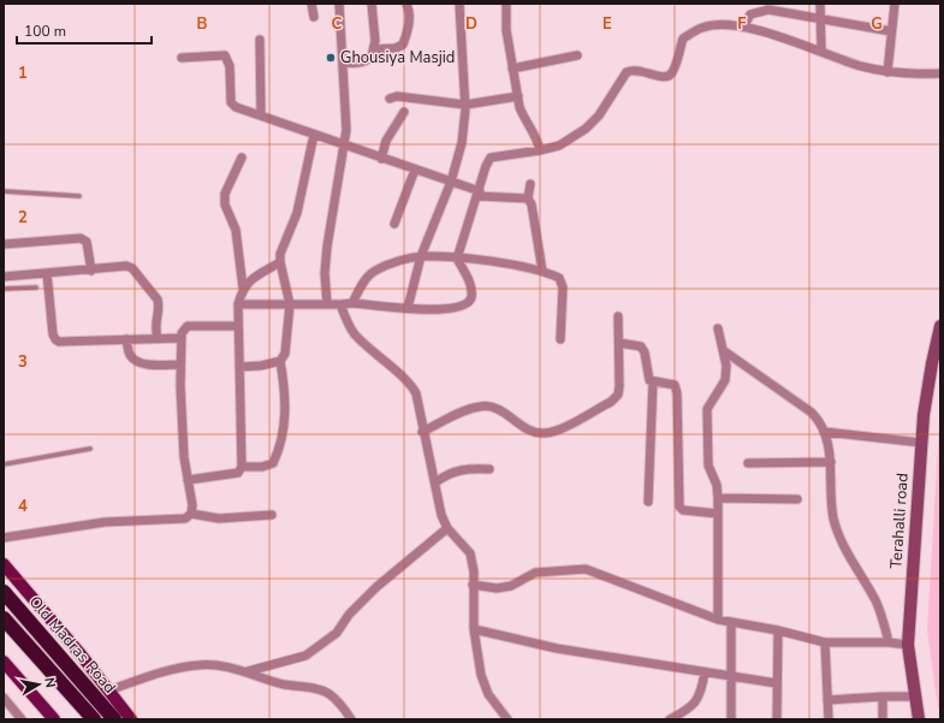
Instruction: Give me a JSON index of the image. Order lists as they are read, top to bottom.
{
  "streets": {
    "highway": ["Old Madras Road"],
    "street": ["Terahalli road"]
  },
  "places": ["Ghousiya Masjid"],
  "scale_bar": "100 m",
  "north": "right",
  "grid": {
    "columns": [
      "B",
      "C",
      "D",
      "E",
      "F",
      "G"
    ],
    "rows": [
      "1",
      "2",
      "3",
      "4"
    ]
  }
}
